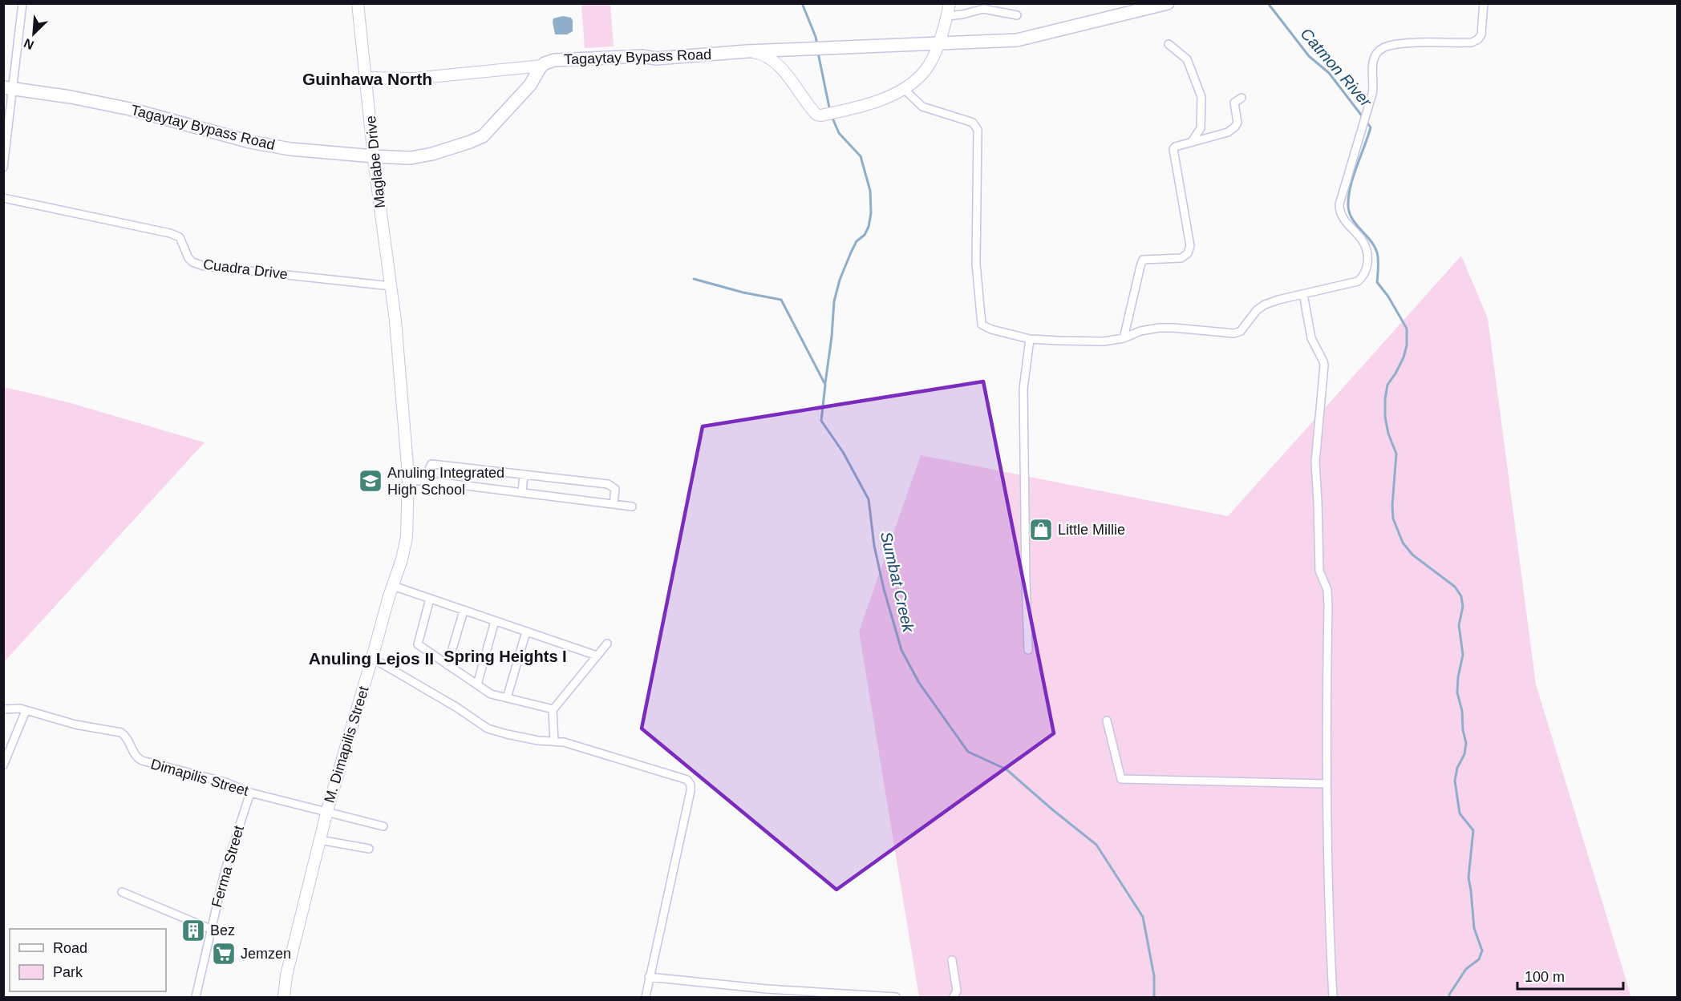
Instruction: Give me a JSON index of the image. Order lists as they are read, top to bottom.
{
  "streets": {
    "main road": ["Tagaytay Bypass Road", "Maglabe Drive", "M. Dimapilis Street"],
    "street": ["Cuadra Drive", "Dimapilis Street", "Ferma Street"]
  },
  "crossings": [
    ["Tagaytay Bypass Road", "Maglabe Drive"],
    ["Maglabe Drive", "Cuadra Drive"],
    ["Maglabe Drive", "M. Dimapilis Street"],
    ["M. Dimapilis Street", "Dimapilis Street"],
    ["Dimapilis Street", "Ferma Street"]
  ],
  "districts": ["Guinhawa North", "Spring Heights I", "Anuling Lejos II"],
  "water": ["Catmon River", "Sumbat Creek"],
  "places": {
    "school or university": ["Anuling Integrated High School"],
    "shop": ["Little Millie"],
    "building": ["Bez"],
    "supermarket": ["Jemzen"]
  },
  "legend": ["Road", "Park"],
  "scale_bar": "100 m",
  "north": "bottom left"
}
